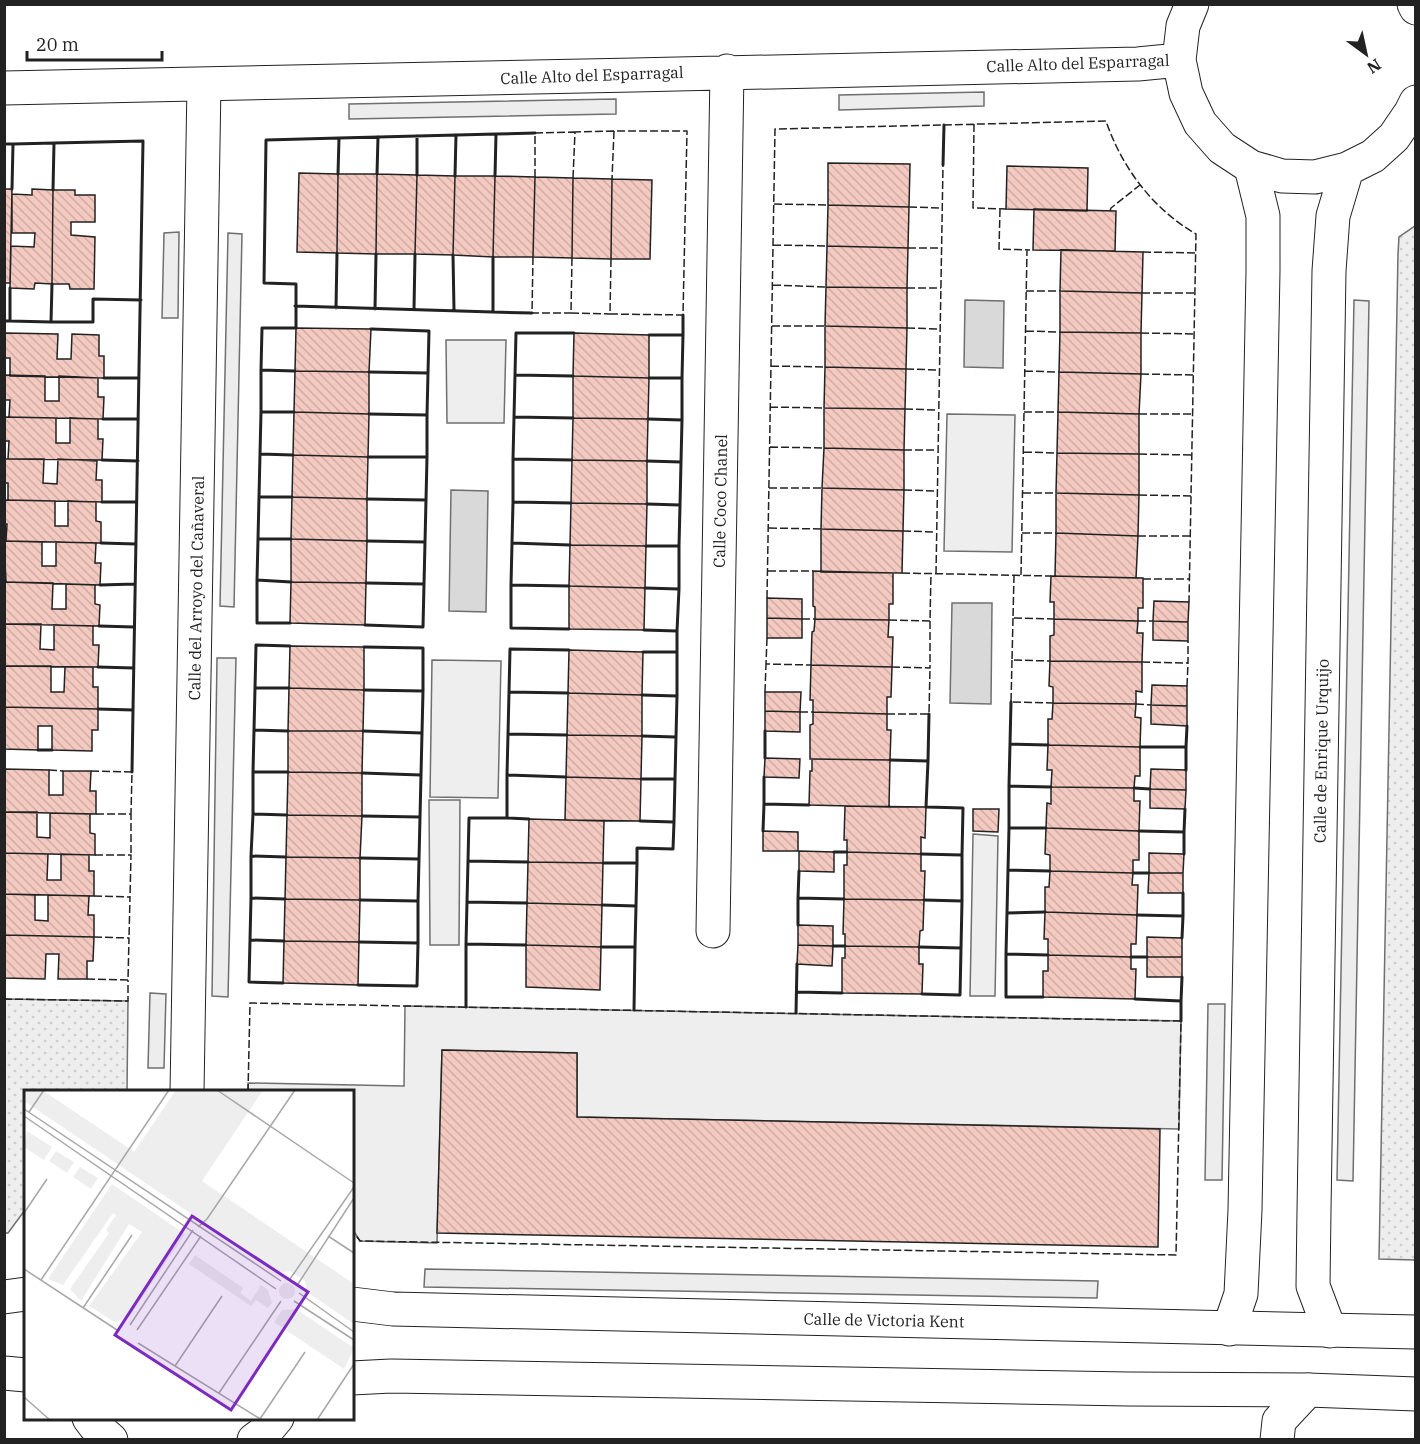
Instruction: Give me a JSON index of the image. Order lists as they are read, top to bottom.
{
  "streets": {
    "street": [
      "Calle Alto del Esparragal",
      "Calle Coco Chanel",
      "Calle del Arroyo del Cañaveral",
      "Calle de Enrique Urquijo",
      "Calle de Victoria Kent"
    ]
  },
  "crossings": [
    ["Calle Alto del Esparragal", "Calle Coco Chanel"],
    ["Calle Alto del Esparragal", "Calle del Arroyo del Cañaveral"],
    ["Calle de Enrique Urquijo", "Calle de Victoria Kent"]
  ],
  "scale_bar": "20 m",
  "north": "bottom right"
}
